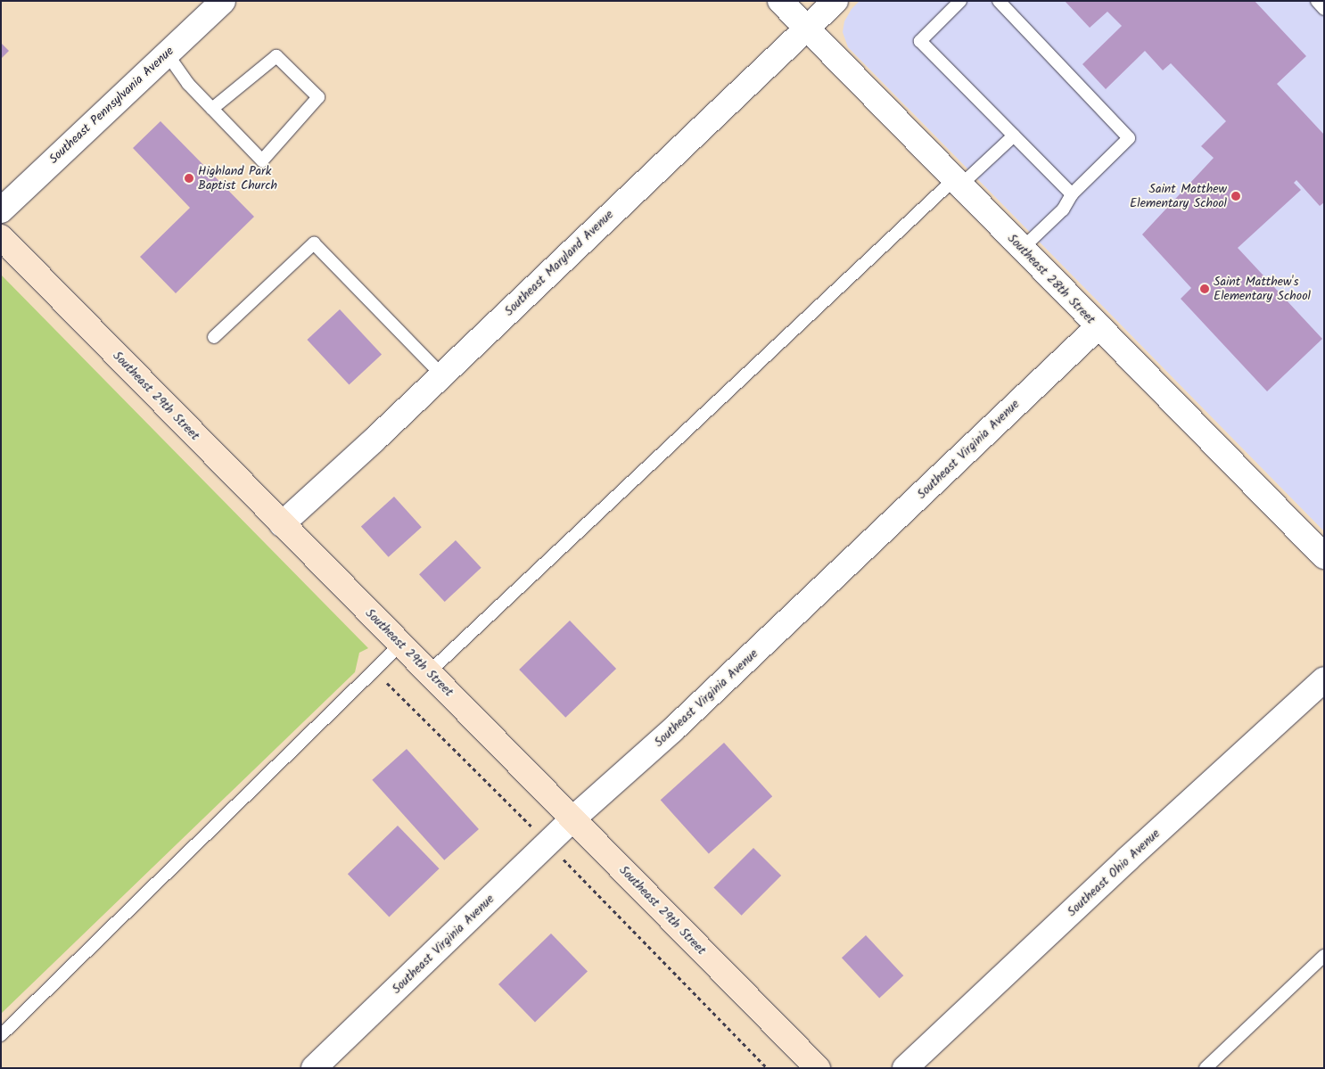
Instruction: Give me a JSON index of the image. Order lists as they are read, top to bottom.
{
  "streets": {
    "main road": ["Southeast 29th Street"],
    "street": [
      "Southeast Pennsylvania Avenue",
      "Southeast Maryland Avenue",
      "Southeast 28th Street",
      "Southeast Virginia Avenue",
      "Southeast Ohio Avenue"
    ]
  },
  "crossings": [
    ["Southeast Maryland Avenue", "Southeast 28th Street"],
    ["Southeast Maryland Avenue", "Southeast 29th Street"],
    ["Southeast 28th Street", "Southeast Virginia Avenue"],
    ["Southeast 29th Street", "Southeast Virginia Avenue"]
  ],
  "places": ["Highland Park Baptist Church", "Saint Matthew Elementary School", "Saint Matthew's Elementary School"]
}
